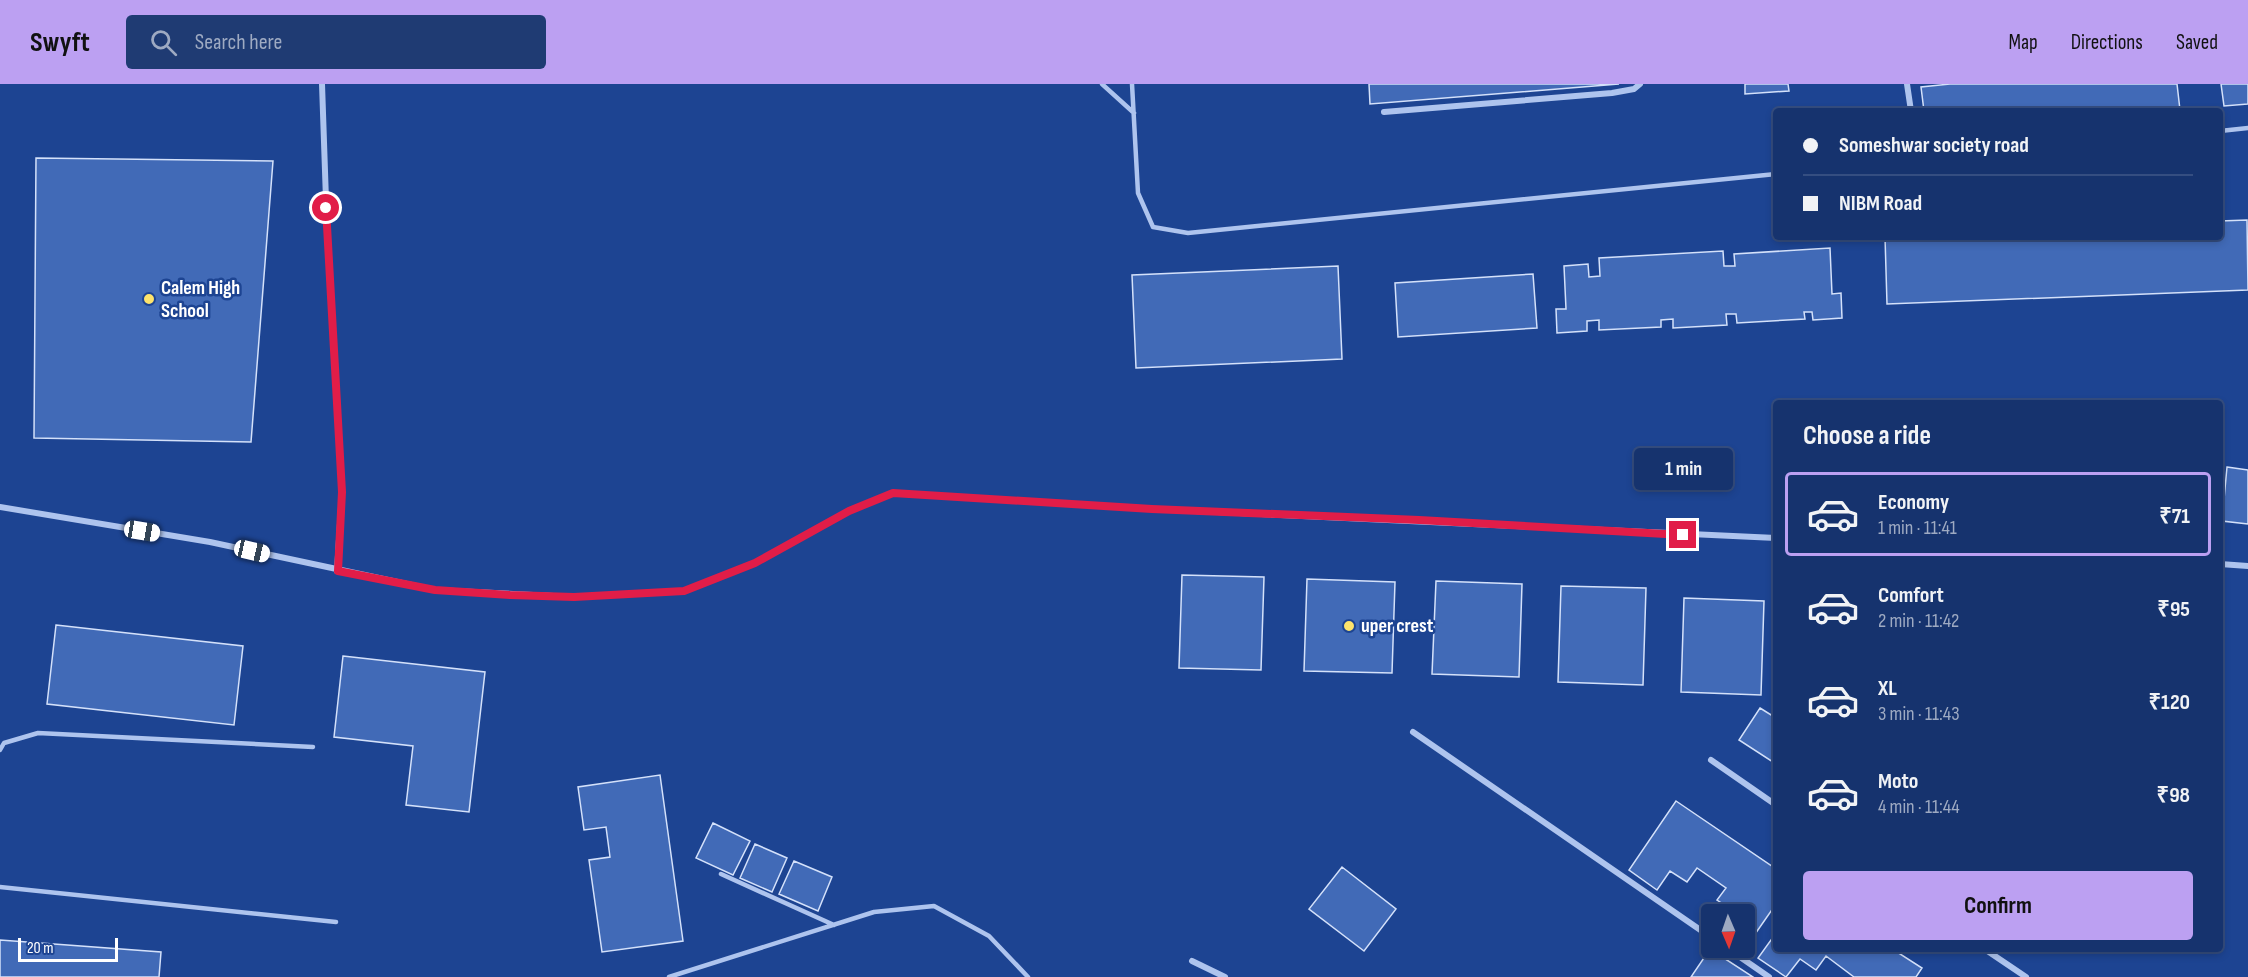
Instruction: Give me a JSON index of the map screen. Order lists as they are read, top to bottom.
{
  "places": ["Calem High School", "uper crest"],
  "scale_bar": "20 m",
  "north": "bottom",
  "page": {
    "header": "Swyft",
    "search": "Search here",
    "nav": ["Map", "Directions", "Saved"],
    "banner": ["Someshwar society road", "NIBM Road"],
    "heading": "Choose a ride",
    "bubble": "1 min",
    "list": [
      {
        "name": "Economy",
        "note": "1 min · 11:41",
        "value": "₹71"
      },
      {
        "name": "Comfort",
        "note": "2 min · 11:42",
        "value": "₹95"
      },
      {
        "name": "XL",
        "note": "3 min · 11:43",
        "value": "₹120"
      },
      {
        "name": "Moto",
        "note": "4 min · 11:44",
        "value": "₹98"
      }
    ],
    "buttons": "Confirm",
    "scale": "20 m"
  }
}
